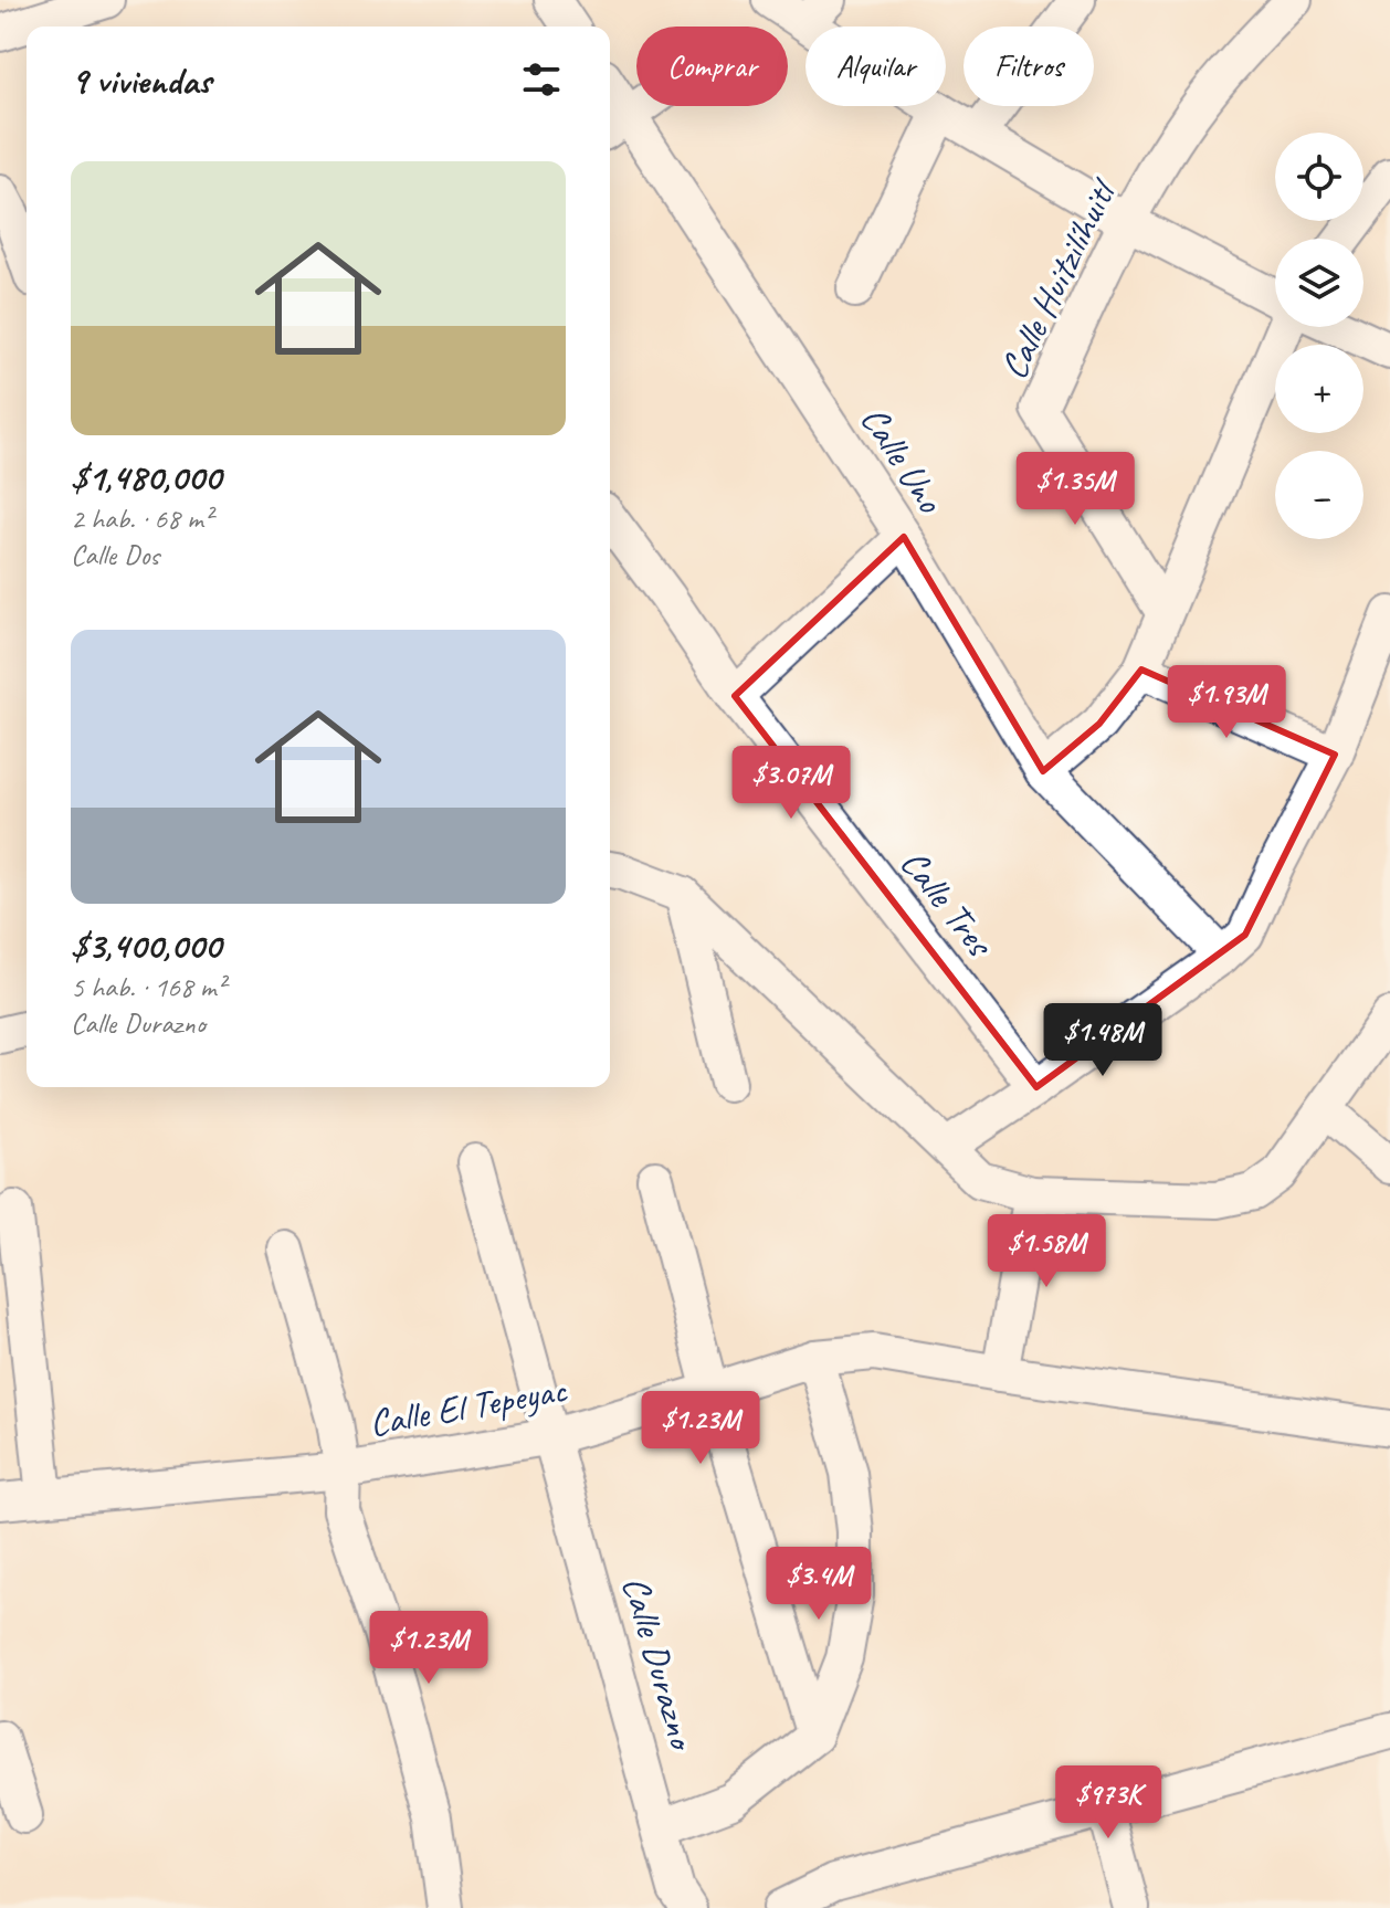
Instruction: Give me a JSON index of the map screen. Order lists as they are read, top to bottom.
{
  "streets": {
    "street": [
      "Calle Huitzilíhuitl",
      "Calle Uno",
      "Calle Tres",
      "Calle El Tepeyac",
      "Calle Durazno"
    ]
  },
  "crossings": [
    ["Calle El Tepeyac", "Calle Durazno"]
  ],
  "page": {
    "chip": ["Comprar", "Alquilar", "Filtros"],
    "heading": "9 viviendas",
    "map_buttons": ["+", "−"],
    "list": [
      {
        "name": "$1,480,000",
        "note": "2 hab. · 68 m² · Calle Dos"
      },
      {
        "name": "$3,400,000",
        "note": "5 hab. · 168 m² · Calle Durazno"
      }
    ],
    "price": [
      "$1.35M",
      "$1.93M",
      "$3.07M",
      "$1.48M",
      "$1.58M",
      "$1.23M",
      "$3.4M",
      "$1.23M",
      "$973K"
    ]
  }
}
